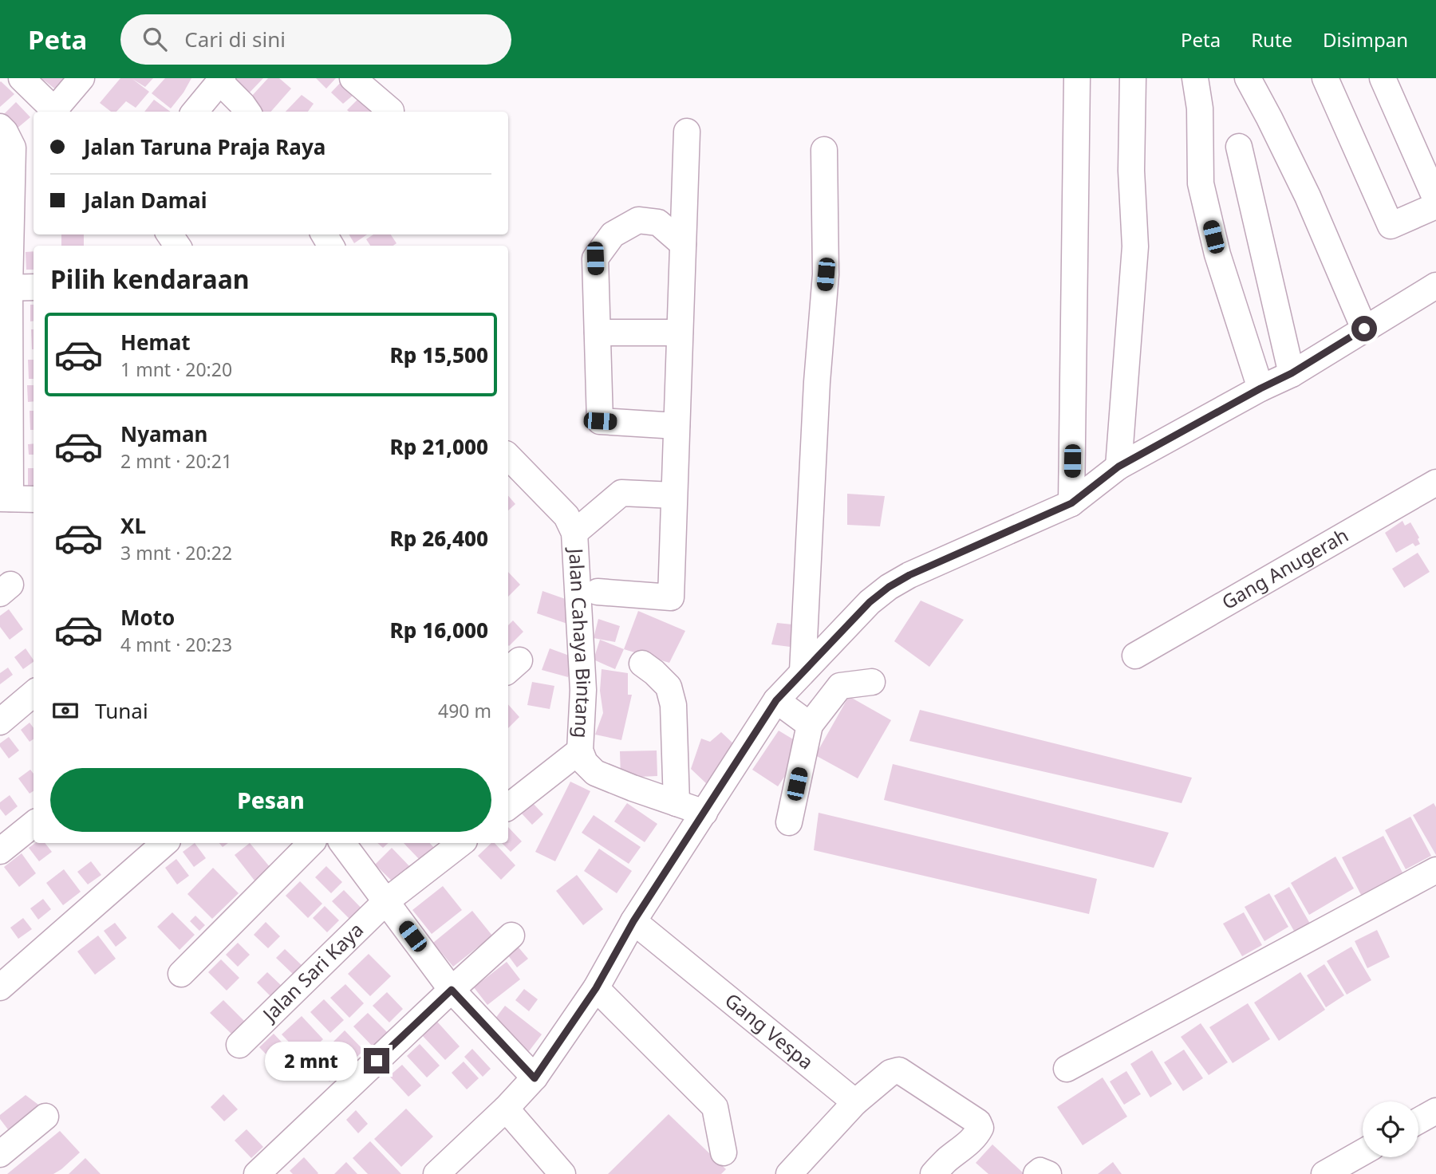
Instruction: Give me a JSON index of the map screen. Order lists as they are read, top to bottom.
{
  "streets": {
    "street": [
      "Gang Anugerah",
      "Jalan Cahaya Bintang",
      "Jalan Sari Kaya",
      "Gang Vespa"
    ]
  },
  "page": {
    "header": "Peta",
    "search": "Cari di sini",
    "nav": ["Peta", "Rute", "Disimpan"],
    "banner": ["Jalan Taruna Praja Raya", "Jalan Damai"],
    "heading": "Pilih kendaraan",
    "list": [
      {
        "name": "Hemat",
        "note": "1 mnt · 20:20",
        "value": "Rp 15,500"
      },
      {
        "name": "Nyaman",
        "note": "2 mnt · 20:21",
        "value": "Rp 21,000"
      },
      {
        "name": "XL",
        "note": "3 mnt · 20:22",
        "value": "Rp 26,400"
      },
      {
        "name": "Moto",
        "note": "4 mnt · 20:23",
        "value": "Rp 16,000"
      }
    ],
    "pay": ["Tunai", "490 m"],
    "buttons": "Pesan",
    "bubble": "2 mnt"
  }
}
